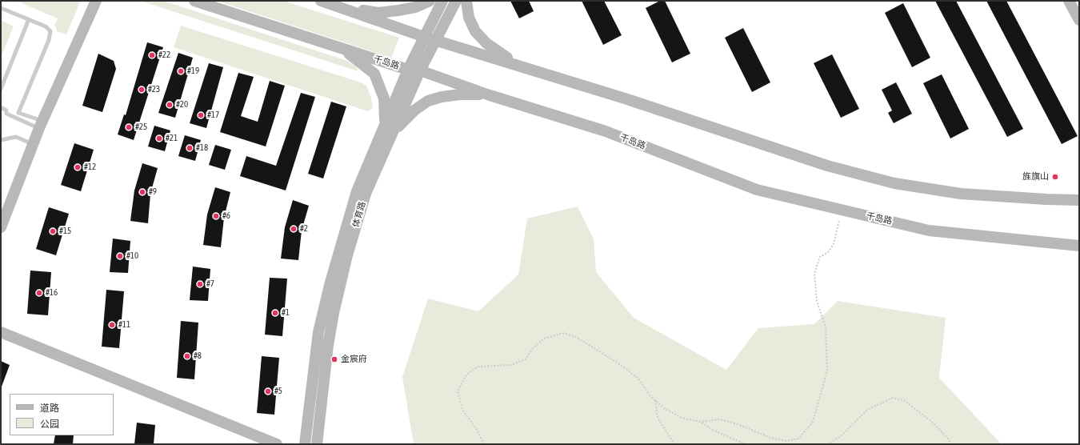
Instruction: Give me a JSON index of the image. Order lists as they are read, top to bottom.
{
  "streets": {
    "street": ["千岛路", "体育路"]
  },
  "crossings": [
    ["千岛路", "体育路"]
  ],
  "places": [
    "#22",
    "#19",
    "#23",
    "#20",
    "#17",
    "#25",
    "#21",
    "#18",
    "#12",
    "旌旗山",
    "#9",
    "#6",
    "#2",
    "#15",
    "#10",
    "#7",
    "#16",
    "#1",
    "#11",
    "#8",
    "金宸府",
    "#5"
  ],
  "legend": ["道路", "公园"]
}
